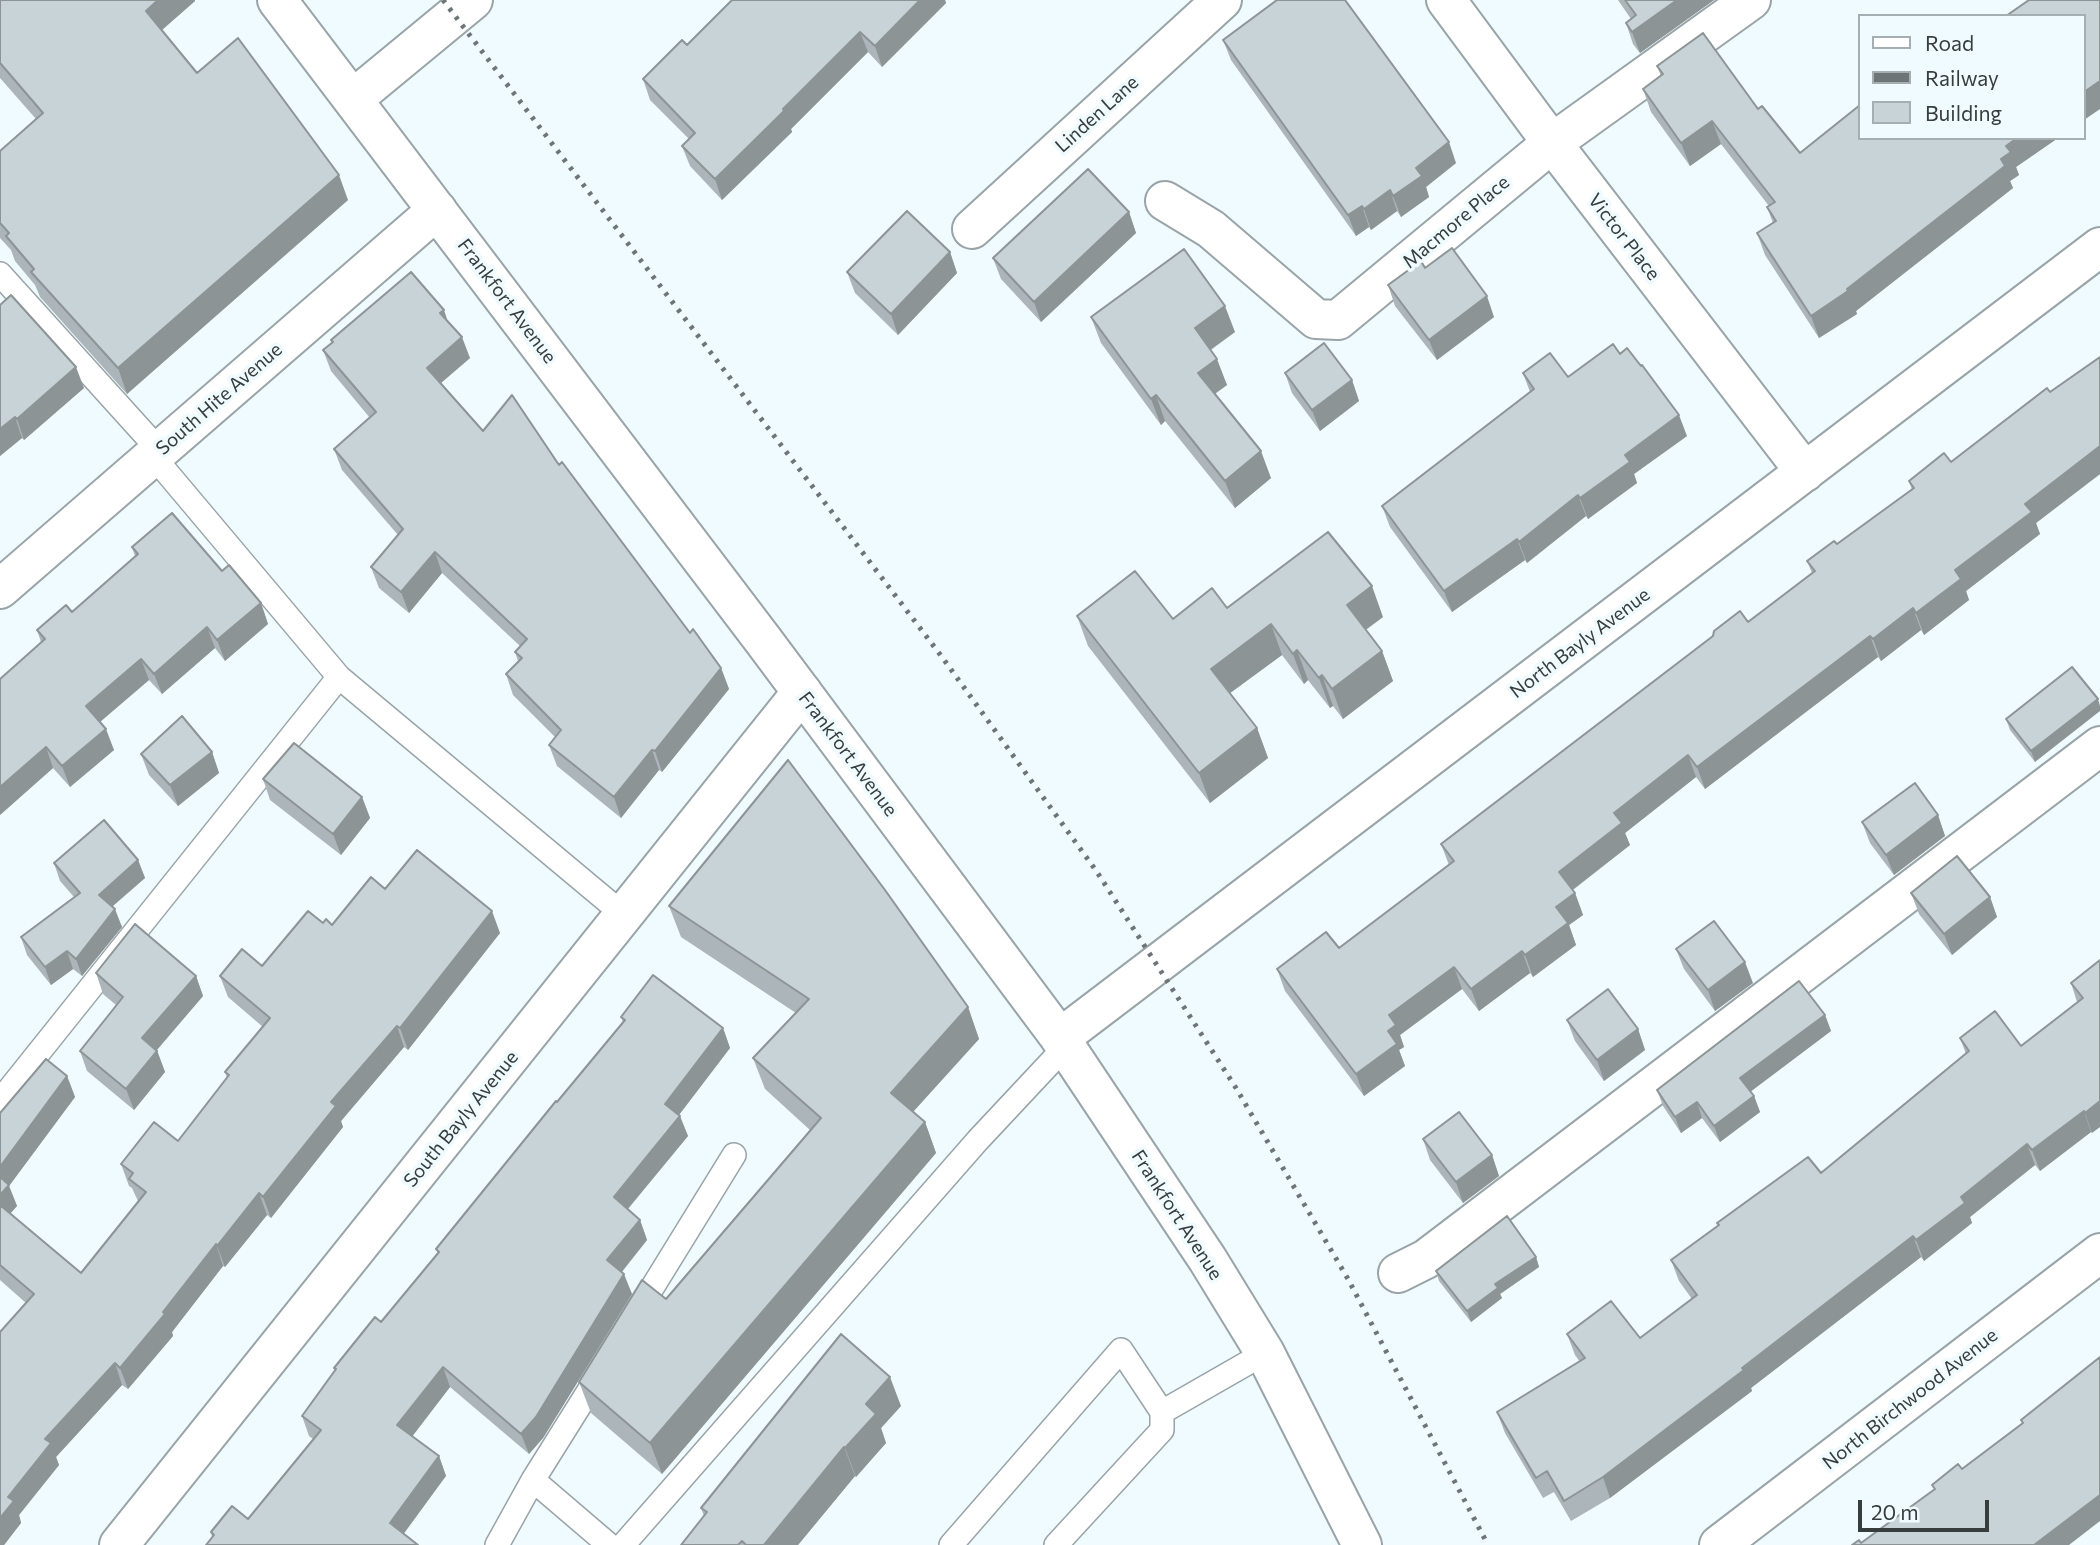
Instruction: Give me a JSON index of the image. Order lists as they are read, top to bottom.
{
  "streets": {
    "street": [
      "Linden Lane",
      "Macmore Place",
      "Victor Place",
      "Frankfort Avenue",
      "South Hite Avenue",
      "North Bayly Avenue",
      "South Bayly Avenue",
      "North Birchwood Avenue"
    ]
  },
  "crossings": [
    ["Macmore Place", "Victor Place"],
    ["Victor Place", "North Bayly Avenue"],
    ["Frankfort Avenue", "South Hite Avenue"],
    ["Frankfort Avenue", "North Bayly Avenue"],
    ["Frankfort Avenue", "South Bayly Avenue"]
  ],
  "legend": ["Road", "Railway", "Building"],
  "scale_bar": "20 m"
}
